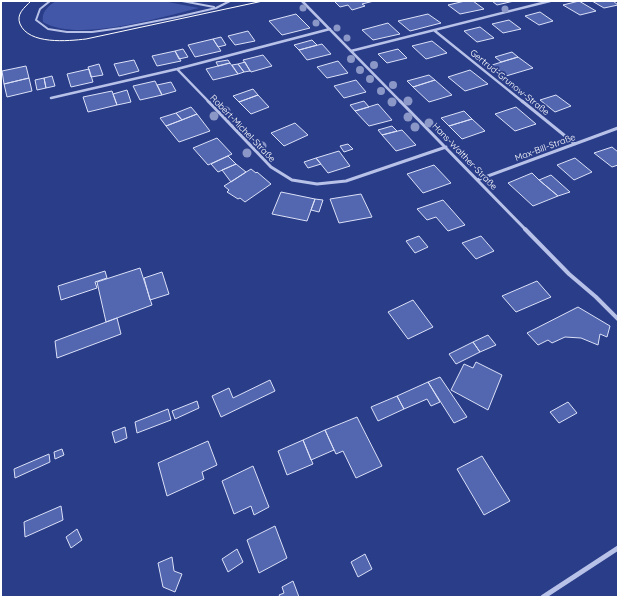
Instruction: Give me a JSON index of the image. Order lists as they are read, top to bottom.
{
  "streets": {
    "street": [
      "Gertrud-Grunow-Straße",
      "Robert-Michel-Straße",
      "Max-Bill-Straße",
      "Hans-Walther-Straße"
    ]
  },
  "crossings": [
    ["Gertrud-Grunow-Straße", "Max-Bill-Straße"],
    ["Robert-Michel-Straße", "Hans-Walther-Straße"],
    ["Max-Bill-Straße", "Hans-Walther-Straße"]
  ]
}
